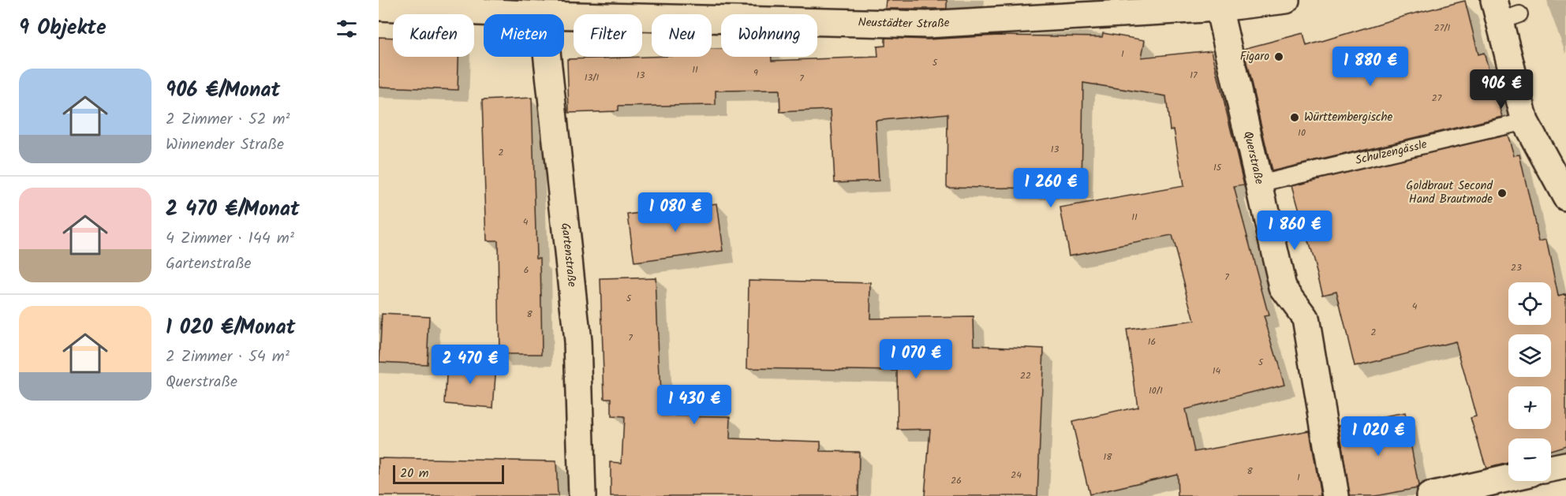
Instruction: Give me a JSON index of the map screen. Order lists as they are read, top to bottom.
{
  "streets": {
    "street": ["Neustädter Straße", "Querstraße", "Gartenstraße"],
    "lane": ["Schulzengässle"]
  },
  "crossings": [
    ["Neustädter Straße", "Querstraße"],
    ["Schulzengässle", "Querstraße"]
  ],
  "places": ["Figaro", "Württembergische", "Goldbraut Second Hand Brautmode"],
  "house_numbers": [
    "27/1",
    "1",
    "5",
    "11",
    "9",
    "13",
    "17",
    "13/1",
    "7",
    "27",
    "10",
    "13",
    "2",
    "15",
    "11",
    "4",
    "23",
    "6",
    "7",
    "5",
    "4",
    "8",
    "2",
    "7",
    "16",
    "5",
    "14",
    "22",
    "10/1",
    "18",
    "8",
    "24",
    "1",
    "26"
  ],
  "scale_bar": "20 m",
  "page": {
    "heading": "9 Objekte",
    "chip": [
      "Kaufen",
      "Mieten",
      "Filter",
      "Neu",
      "Wohnung"
    ],
    "price": [
      "1 880 €",
      "906 €",
      "1 260 €",
      "1 080 €",
      "1 860 €",
      "1 070 €",
      "2 470 €",
      "1 430 €",
      "1 020 €"
    ],
    "list": [
      {
        "name": "906 €/Monat",
        "note": "2 Zimmer · 52 m² · Winnender Straße"
      },
      {
        "name": "2 470 €/Monat",
        "note": "4 Zimmer · 144 m² · Gartenstraße"
      },
      {
        "name": "1 020 €/Monat",
        "note": "2 Zimmer · 54 m² · Querstraße"
      }
    ],
    "map_buttons": ["+", "−"],
    "scale": "20 m"
  }
}
